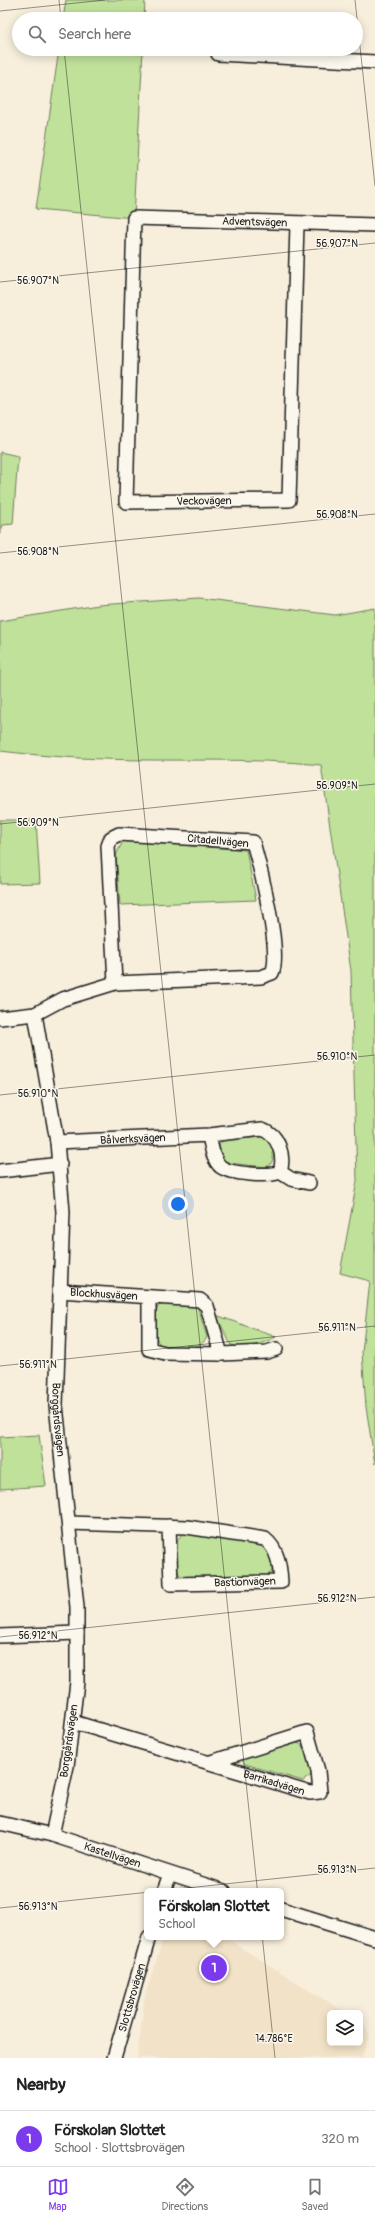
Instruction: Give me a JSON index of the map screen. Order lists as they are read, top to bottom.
{
  "streets": {
    "street": [
      "Adventsvägen",
      "Veckovägen",
      "Citadellvägen",
      "Bålverksvägen",
      "Blockhusvägen",
      "Borggårdsvägen",
      "Bastionvägen",
      "Barrikadvägen",
      "Kastellvägen",
      "Slottsbrovägen"
    ]
  },
  "crossings": [
    ["Adventsvägen", "Veckovägen"],
    ["Citadellvägen", "Borggårdsvägen"],
    ["Bålverksvägen", "Borggårdsvägen"],
    ["Blockhusvägen", "Borggårdsvägen"],
    ["Borggårdsvägen", "Bastionvägen"],
    ["Borggårdsvägen", "Barrikadvägen"],
    ["Borggårdsvägen", "Kastellvägen"]
  ],
  "page": {
    "search": "Search here",
    "popup": ["Förskolan Slottet", "School"],
    "pins": "1",
    "heading": "Nearby",
    "list": [
      {
        "mark": "1",
        "name": "Förskolan Slottet",
        "note": "School · Slottsbrovägen",
        "value": "320 m"
      }
    ],
    "nav": ["Map", "Directions", "Saved"]
  },
  "coordinates": [
    "56.907°N",
    "56.908°N",
    "56.909°N",
    "56.910°N",
    "56.911°N",
    "56.912°N",
    "56.913°N",
    "14.786°E"
  ]
}
